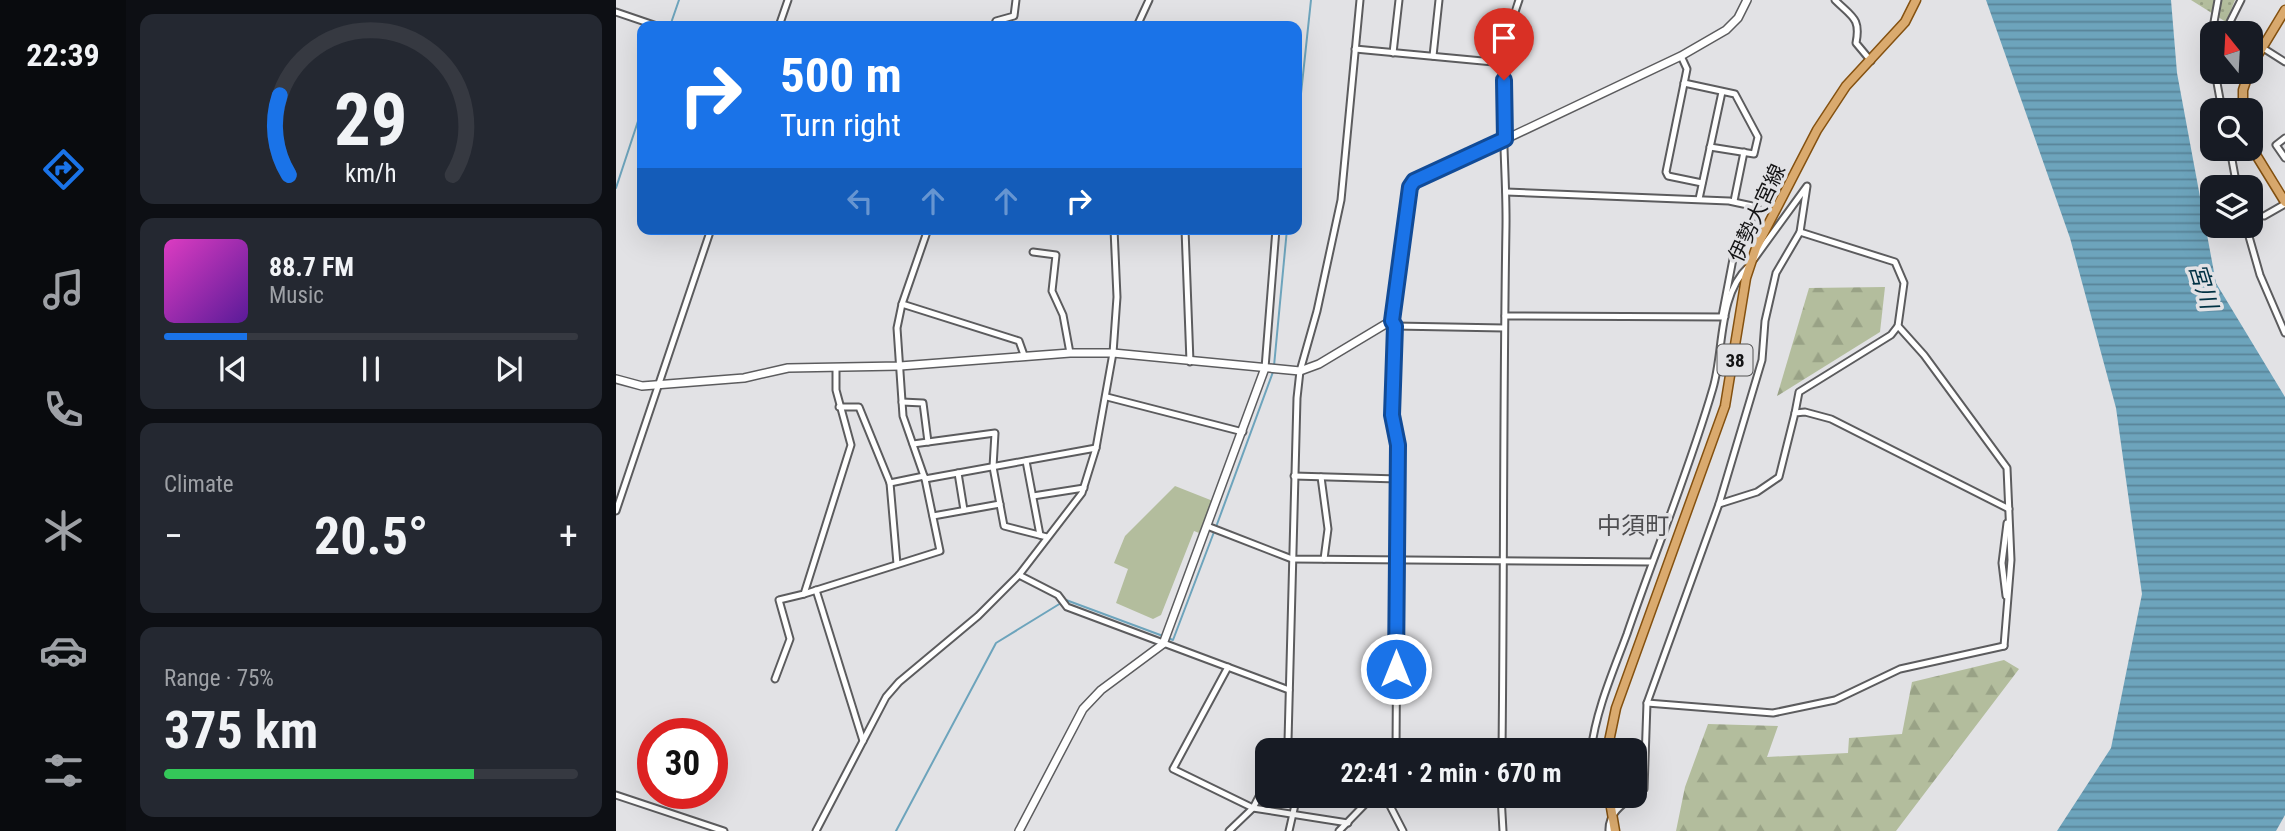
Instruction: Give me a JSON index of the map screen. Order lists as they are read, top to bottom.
{
  "streets": {
    "main road": ["伊勢大宮線", "38"]
  },
  "districts": ["中須町"],
  "water": ["宮川"],
  "north": "top",
  "page": {
    "tabs": "22:39",
    "turn": ["500 m", "Turn right"],
    "song": ["88.7 FM", "Music"],
    "tile": [
      "Climate",
      ["Range · 75%", "375 km"]
    ],
    "heat": ["−", "20.5°", "+"],
    "limit": "30",
    "trip": "22:41 · 2 min · 670 m",
    "gauge": ["29", "km/h"]
  }
}
